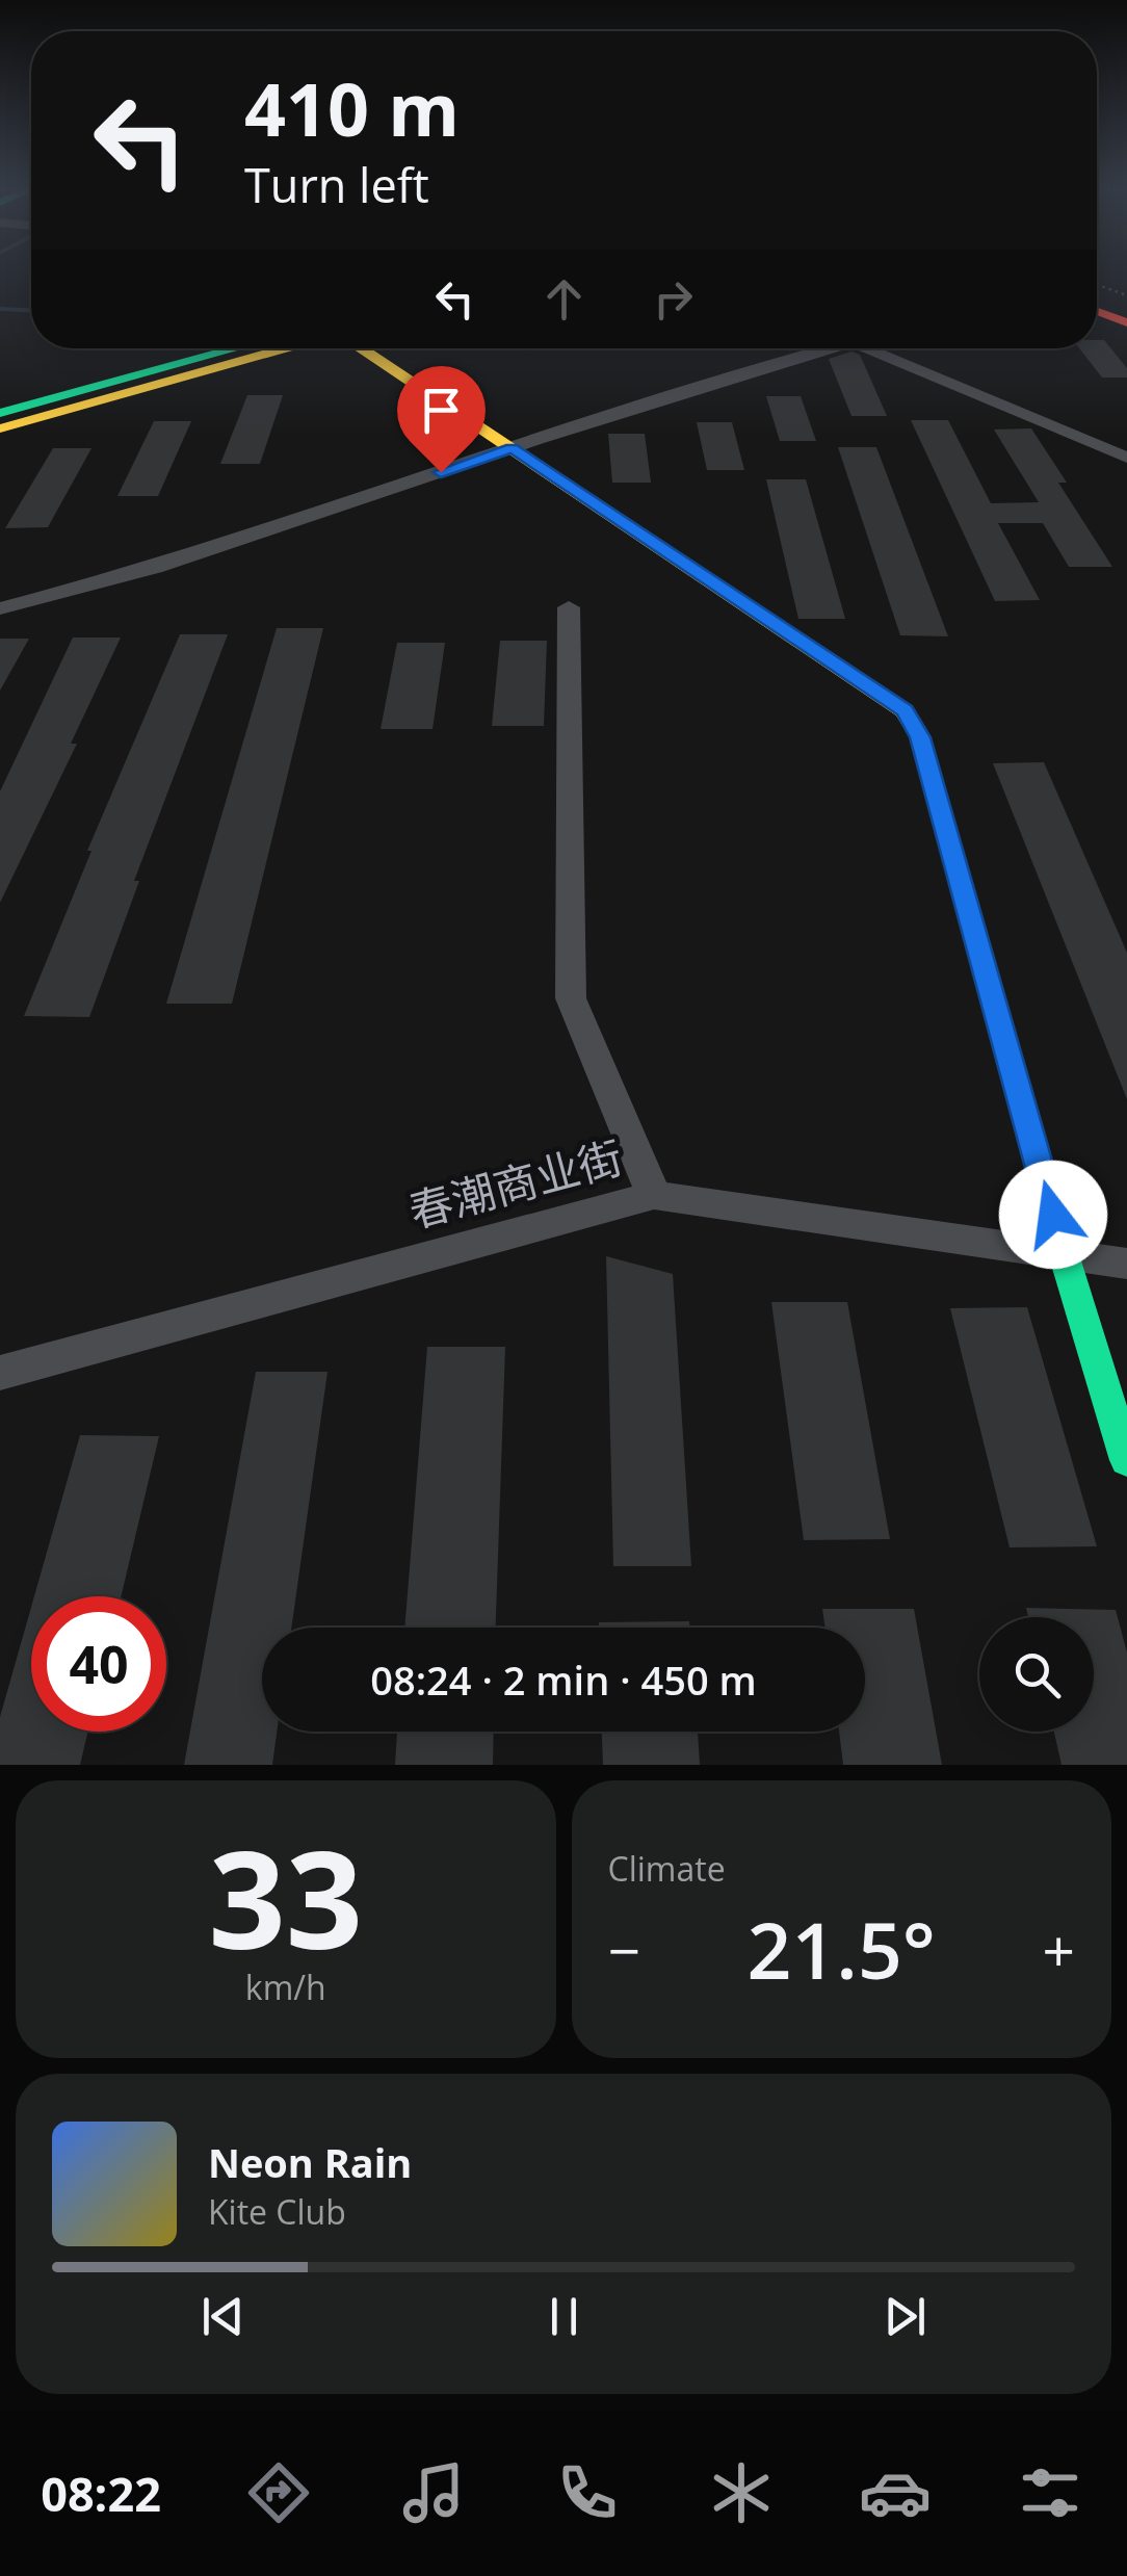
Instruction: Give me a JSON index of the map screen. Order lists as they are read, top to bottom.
{
  "streets": {
    "street": ["春潮商业街"]
  },
  "page": {
    "turn": ["410 m", "Turn left"],
    "limit": "40",
    "trip": "08:24 · 2 min · 450 m",
    "tile": [
      ["33", "km/h"],
      "Climate"
    ],
    "heat": ["−", "21.5°", "+"],
    "song": ["Neon Rain", "Kite Club"],
    "tabs": "08:22"
  }
}
